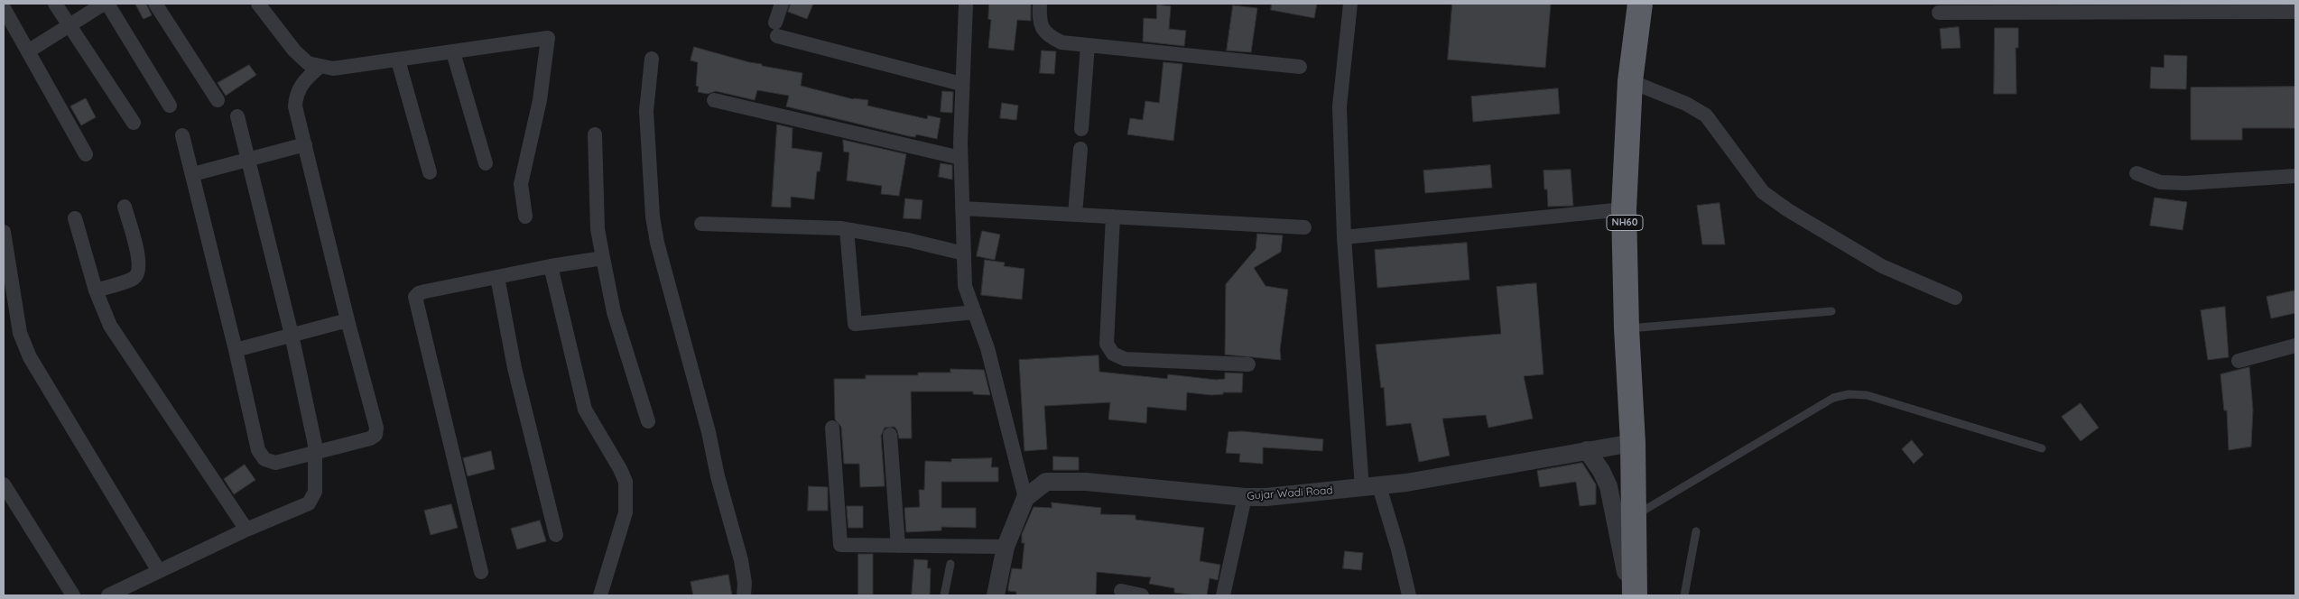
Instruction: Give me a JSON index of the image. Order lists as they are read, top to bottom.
{
  "streets": {
    "highway": ["NH60"],
    "street": ["Gujar Wadi Road"]
  },
  "crossings": [
    ["NH60", "Gujar Wadi Road"]
  ]
}
